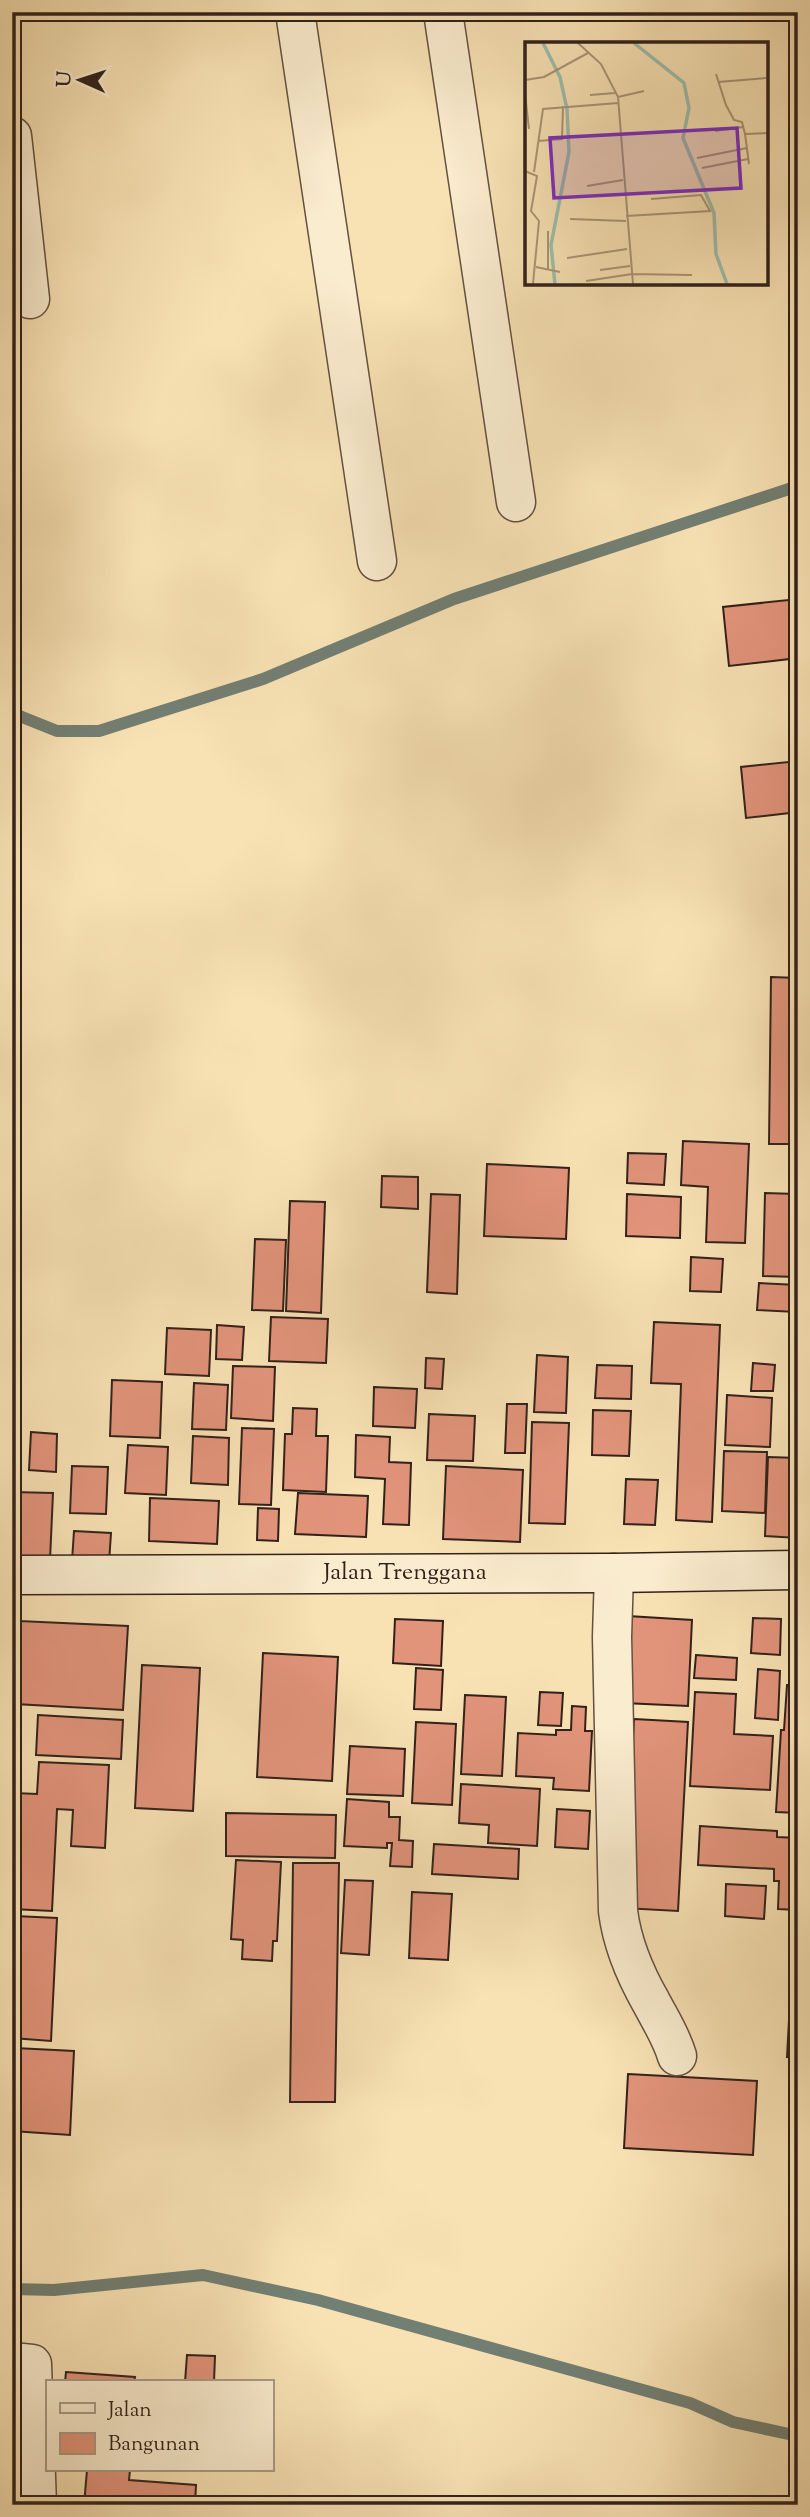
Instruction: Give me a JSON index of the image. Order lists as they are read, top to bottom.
{
  "streets": {
    "street": ["Jalan Trenggana"]
  },
  "legend": ["Jalan", "Bangunan"],
  "north": "left"
}
